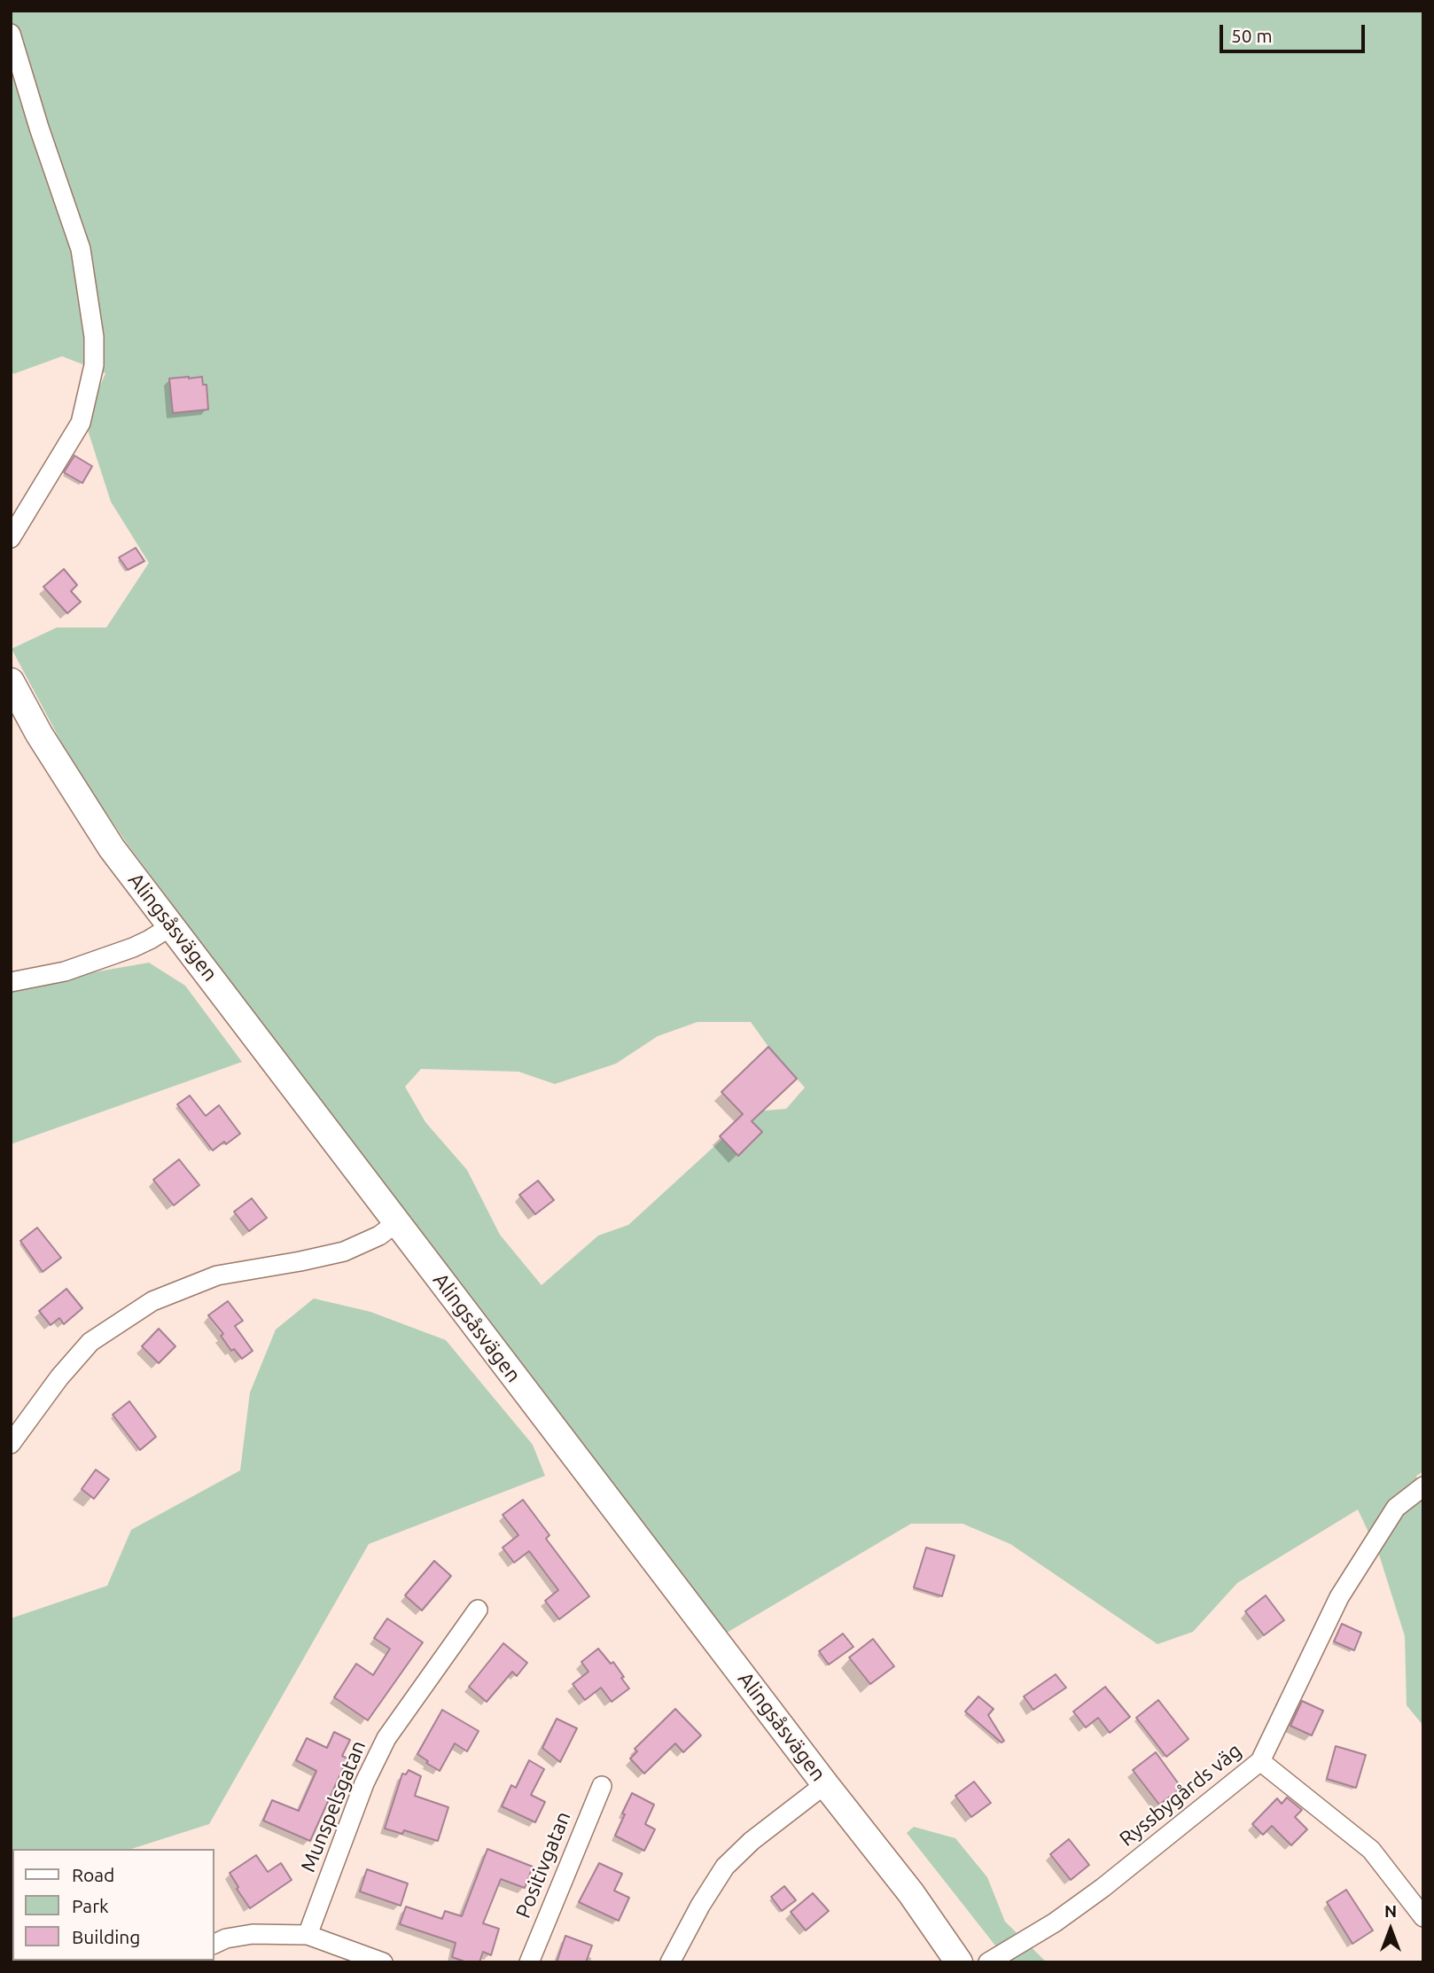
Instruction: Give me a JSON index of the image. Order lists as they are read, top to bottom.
{
  "streets": {
    "main road": ["Alingsåsvägen"],
    "street": ["Ryssbygårds väg", "Munspelsgatan", "Positivgatan"]
  },
  "legend": ["Road", "Park", "Building"],
  "scale_bar": "50 m",
  "north": "top"
}
